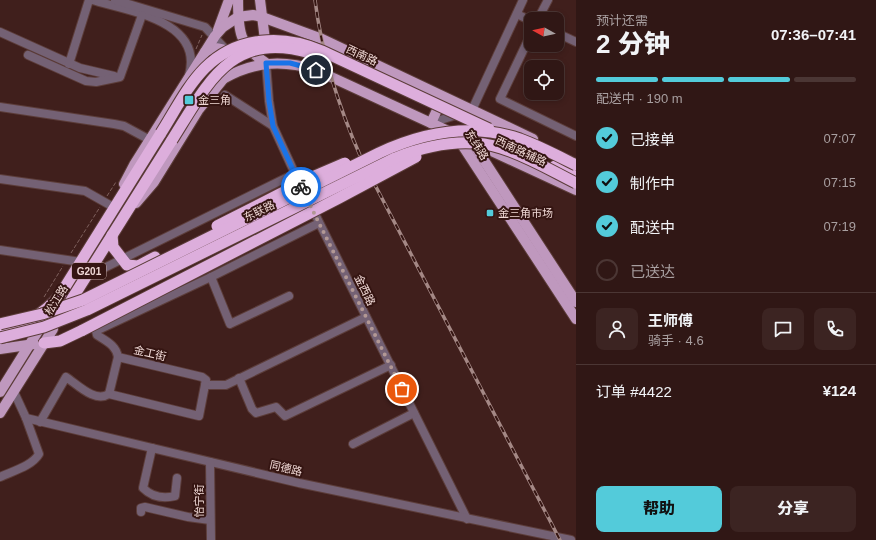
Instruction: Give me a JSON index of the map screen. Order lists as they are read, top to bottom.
{
  "streets": {
    "highway": [
      "西南路",
      "东联路",
      "G201",
      "松江路"
    ],
    "main road": ["东纬路", "西南路辅路"],
    "street": [
      "金西路",
      "金工街",
      "同德路",
      "怡宁街"
    ]
  },
  "crossings": [
    ["西南路", "东纬路"],
    ["西南路", "西南路辅路"],
    ["西南路", "松江路"],
    ["东纬路", "西南路辅路"],
    ["G201", "松江路"],
    ["金西路", "金工街"],
    ["金西路", "同德路"],
    ["同德路", "怡宁街"]
  ],
  "places": {
    "transit": ["金三角", "金三角市场"]
  },
  "north": "left",
  "page": {
    "heading": ["2 分钟", "预计还需", "07:36–07:41"],
    "panel": [
      "王师傅",
      "骑手 · 4.6",
      "订单 #4422",
      "¥124"
    ],
    "bar": "配送中 · 190 m",
    "list": [
      ["已接单", "07:07"],
      ["制作中", "07:15"],
      ["配送中", "07:19"],
      "已送达"
    ],
    "buttons": ["帮助", "分享"]
  }
}
